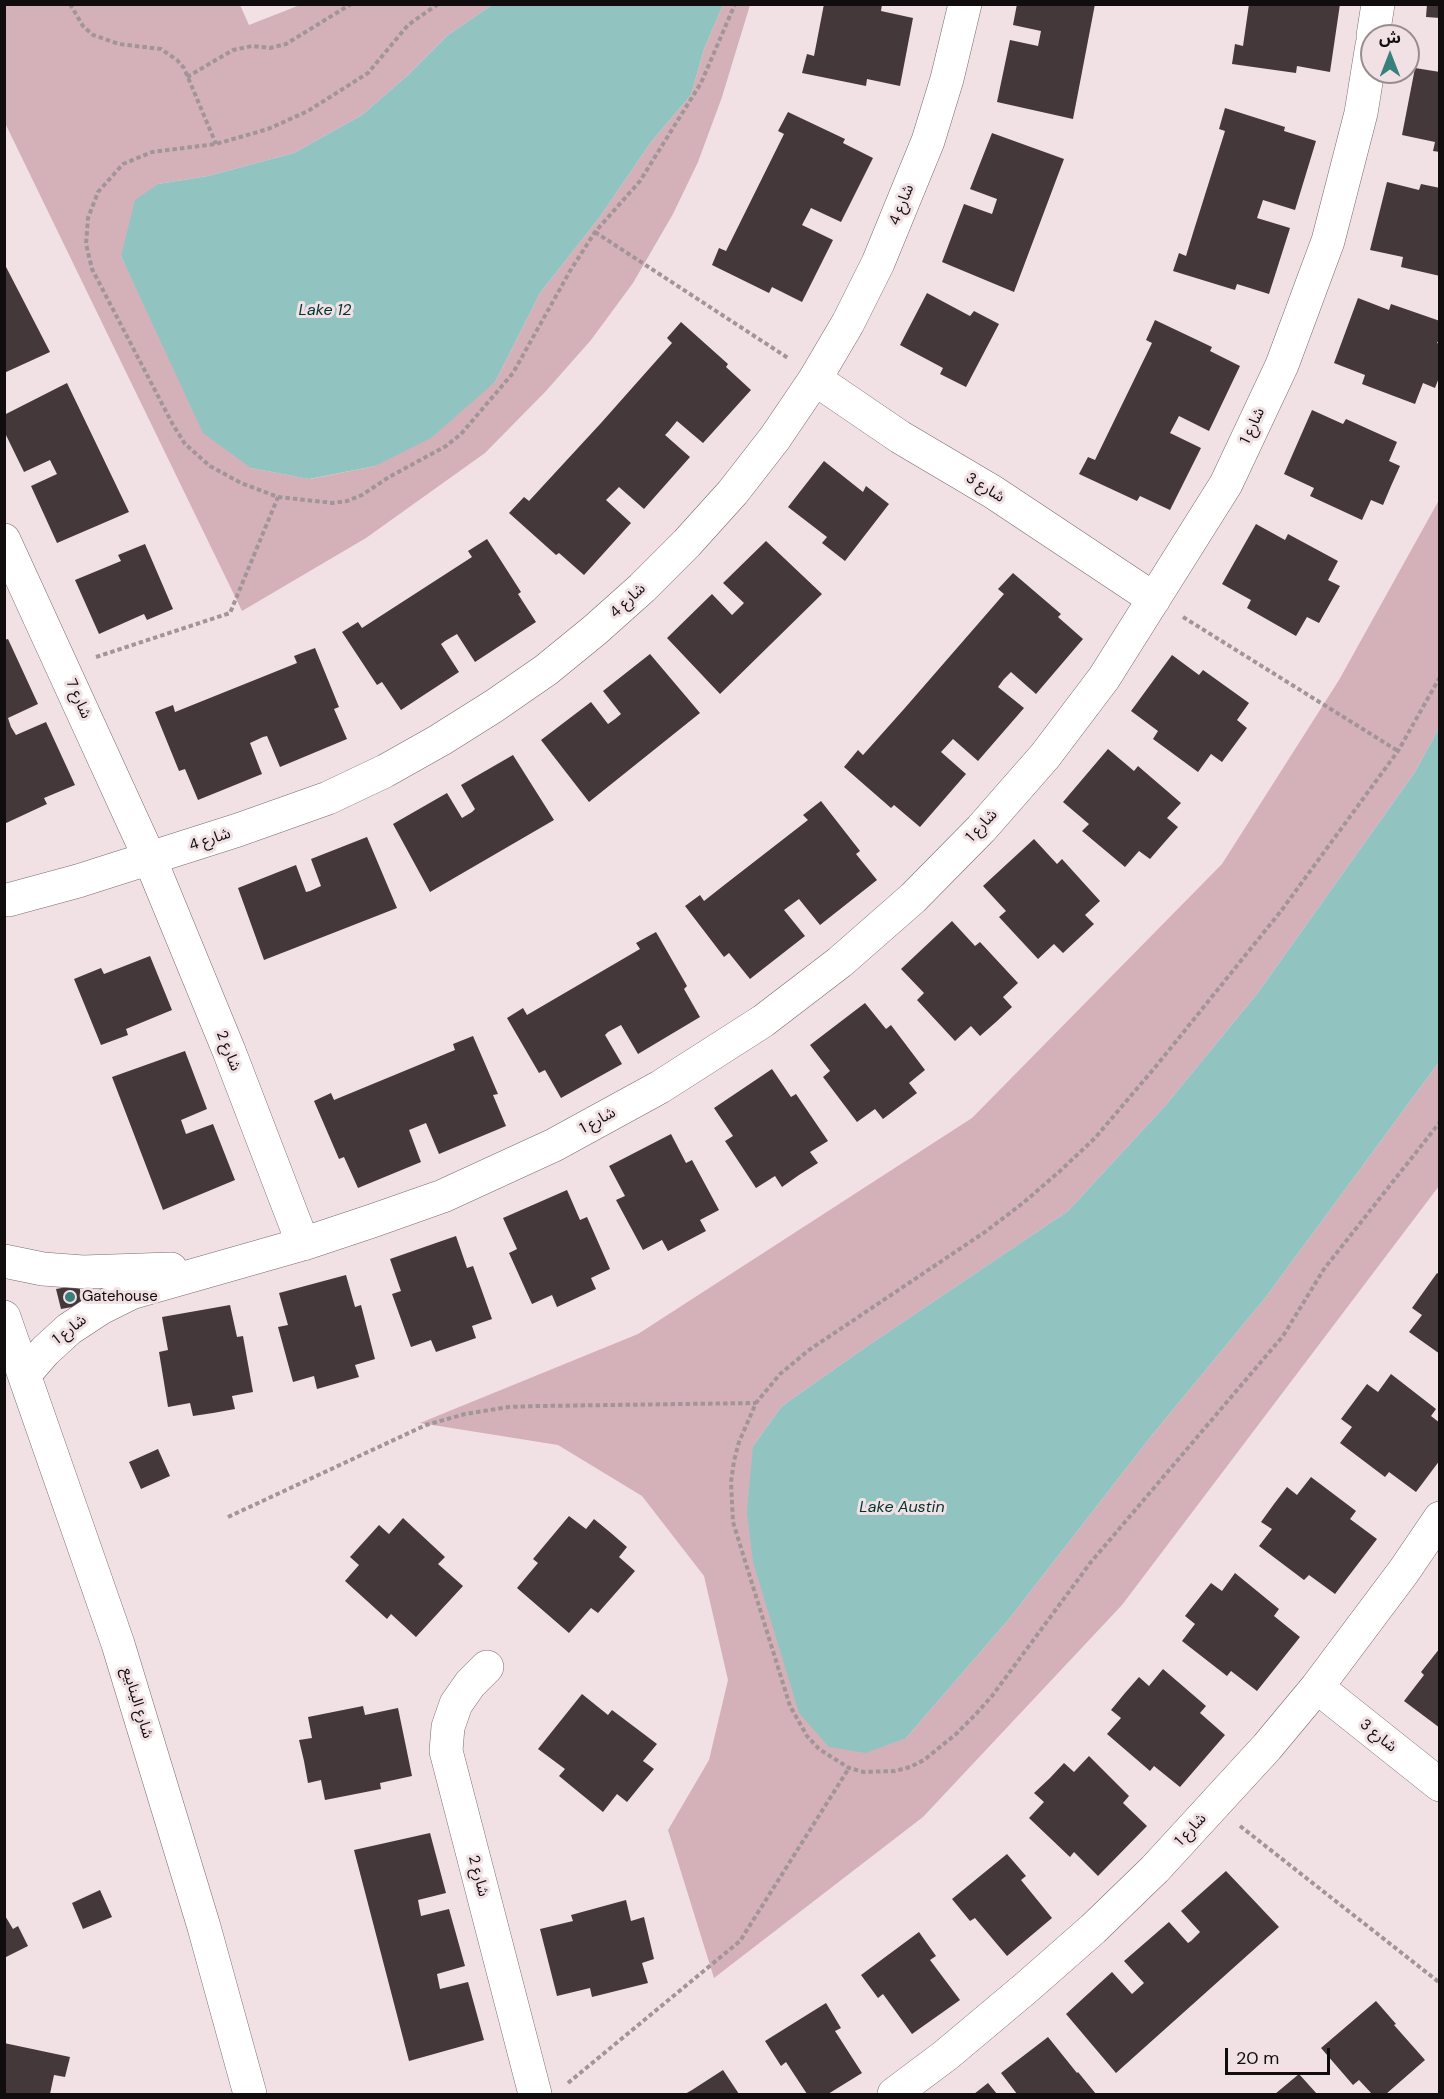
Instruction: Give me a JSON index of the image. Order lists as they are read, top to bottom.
{
  "streets": {
    "street": [
      "شارع 4",
      "شارع 1",
      "شارع 3",
      "شارع 7",
      "شارع 2",
      "شارع الينابيع"
    ]
  },
  "crossings": [
    ["شارع 4", "شارع 3"],
    ["شارع 4", "شارع 7"],
    ["شارع 4", "شارع 2"],
    ["شارع 1", "شارع 3"],
    ["شارع 1", "شارع 2"],
    ["شارع 1", "شارع الينابيع"],
    ["شارع 7", "شارع 2"]
  ],
  "water": ["Lake 12", "Lake Austin"],
  "places": ["Gatehouse"],
  "scale_bar": "20 m",
  "north": "top"
}
